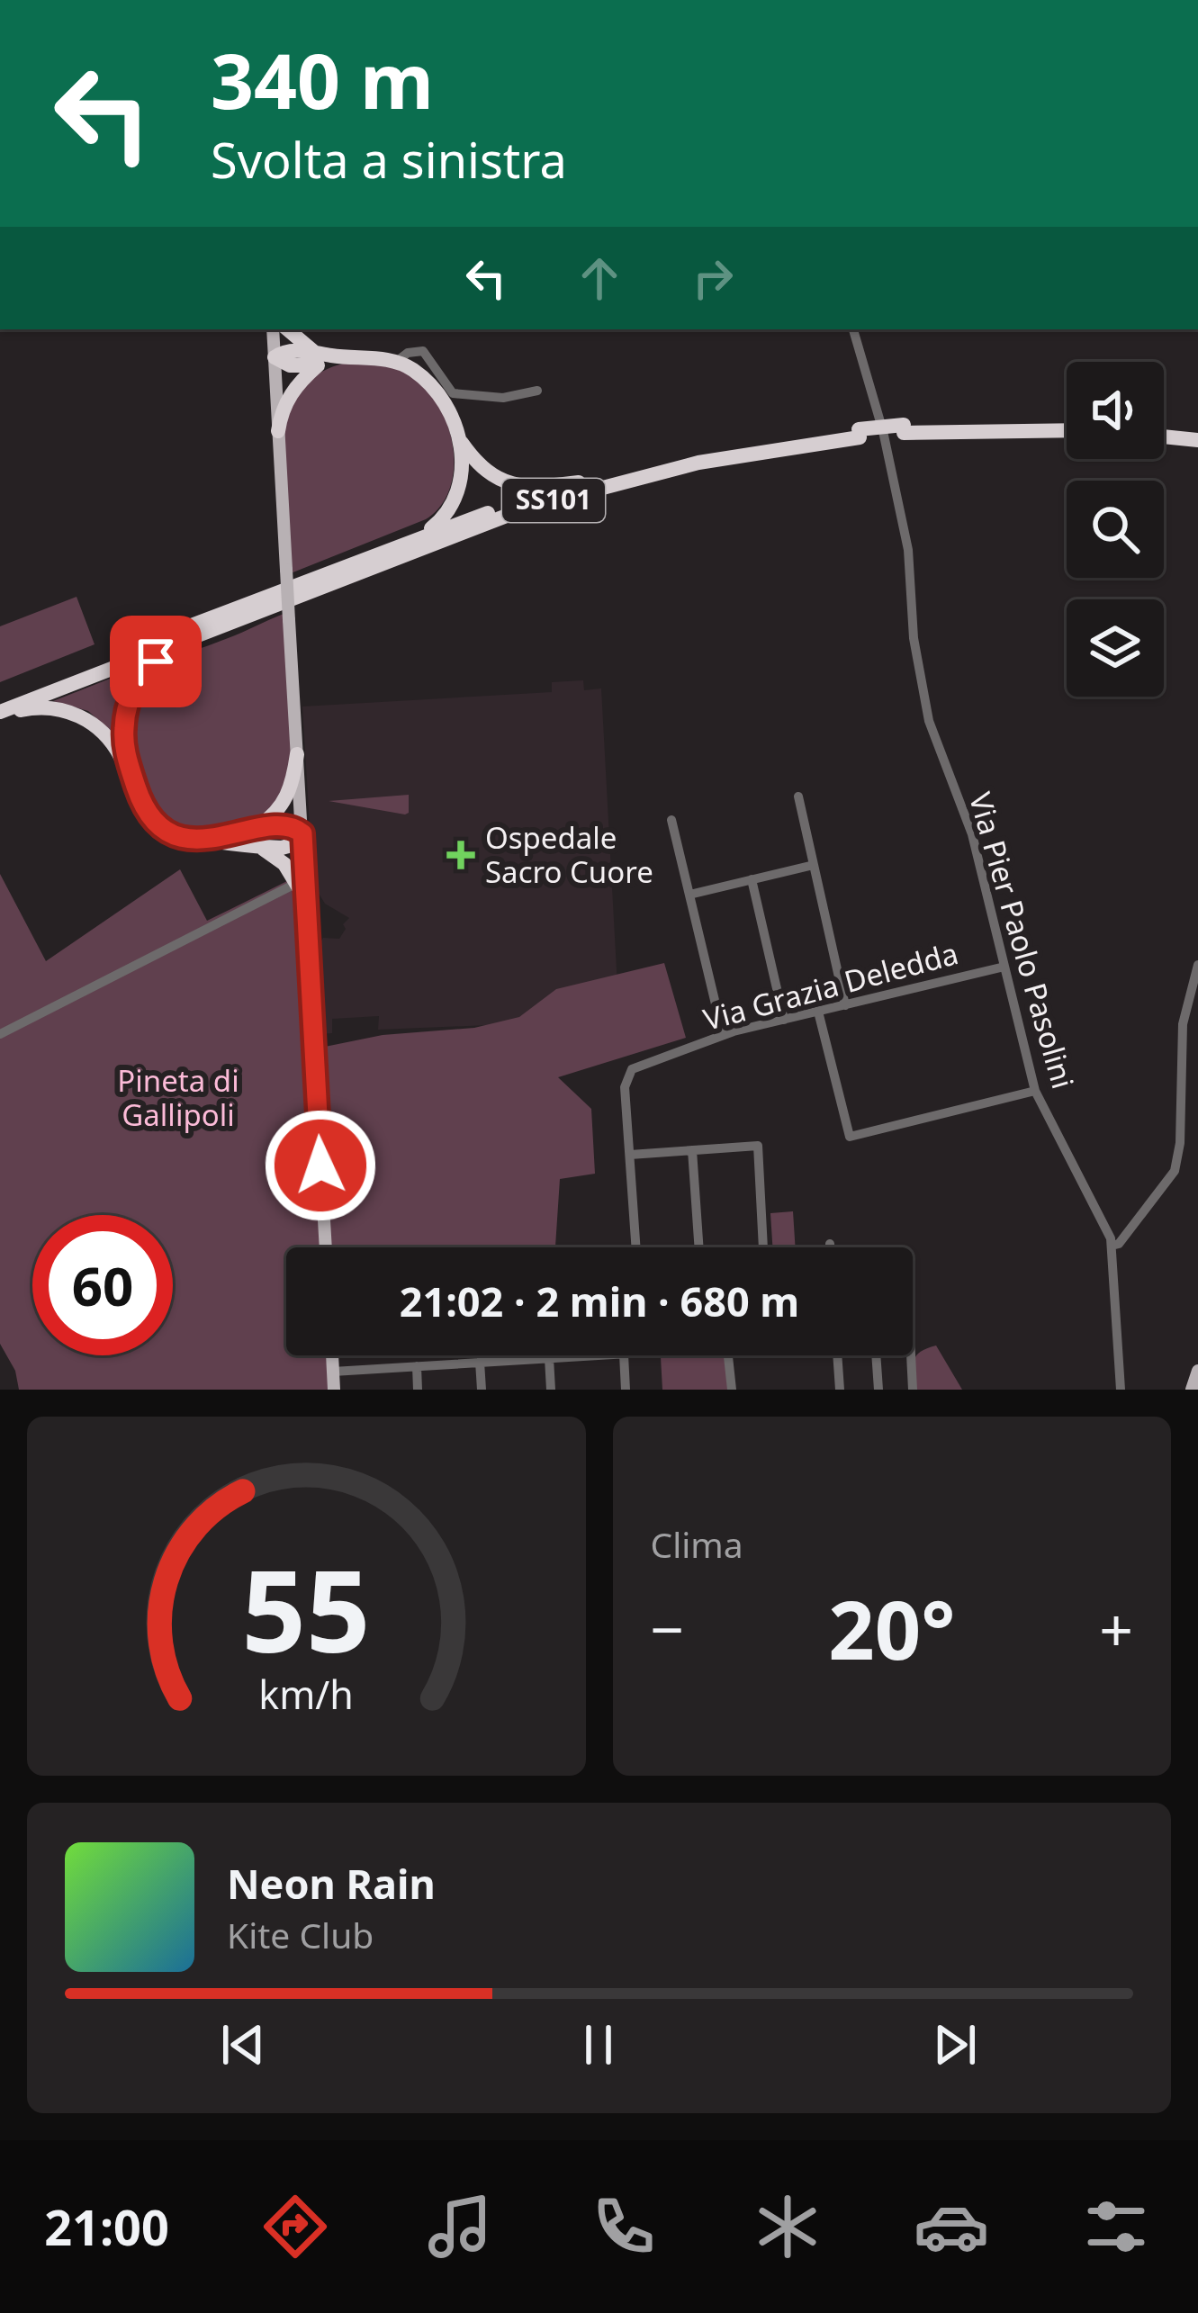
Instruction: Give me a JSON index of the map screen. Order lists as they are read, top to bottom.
{
  "streets": {
    "highway": ["SS101"],
    "street": ["Via Pier Paolo Pasolini", "Via Grazia Deledda"]
  },
  "crossings": [
    ["Via Pier Paolo Pasolini", "Via Grazia Deledda"]
  ],
  "parks": ["Pineta di Gallipoli"],
  "places": {
    "health": ["Ospedale Sacro Cuore"]
  },
  "page": {
    "turn": ["340 m", "Svolta a sinistra"],
    "limit": "60",
    "trip": "21:02 · 2 min · 680 m",
    "tile": "Clima",
    "heat": ["−", "20°", "+"],
    "song": ["Neon Rain", "Kite Club"],
    "tabs": "21:00",
    "gauge": ["55", "km/h"]
  }
}
